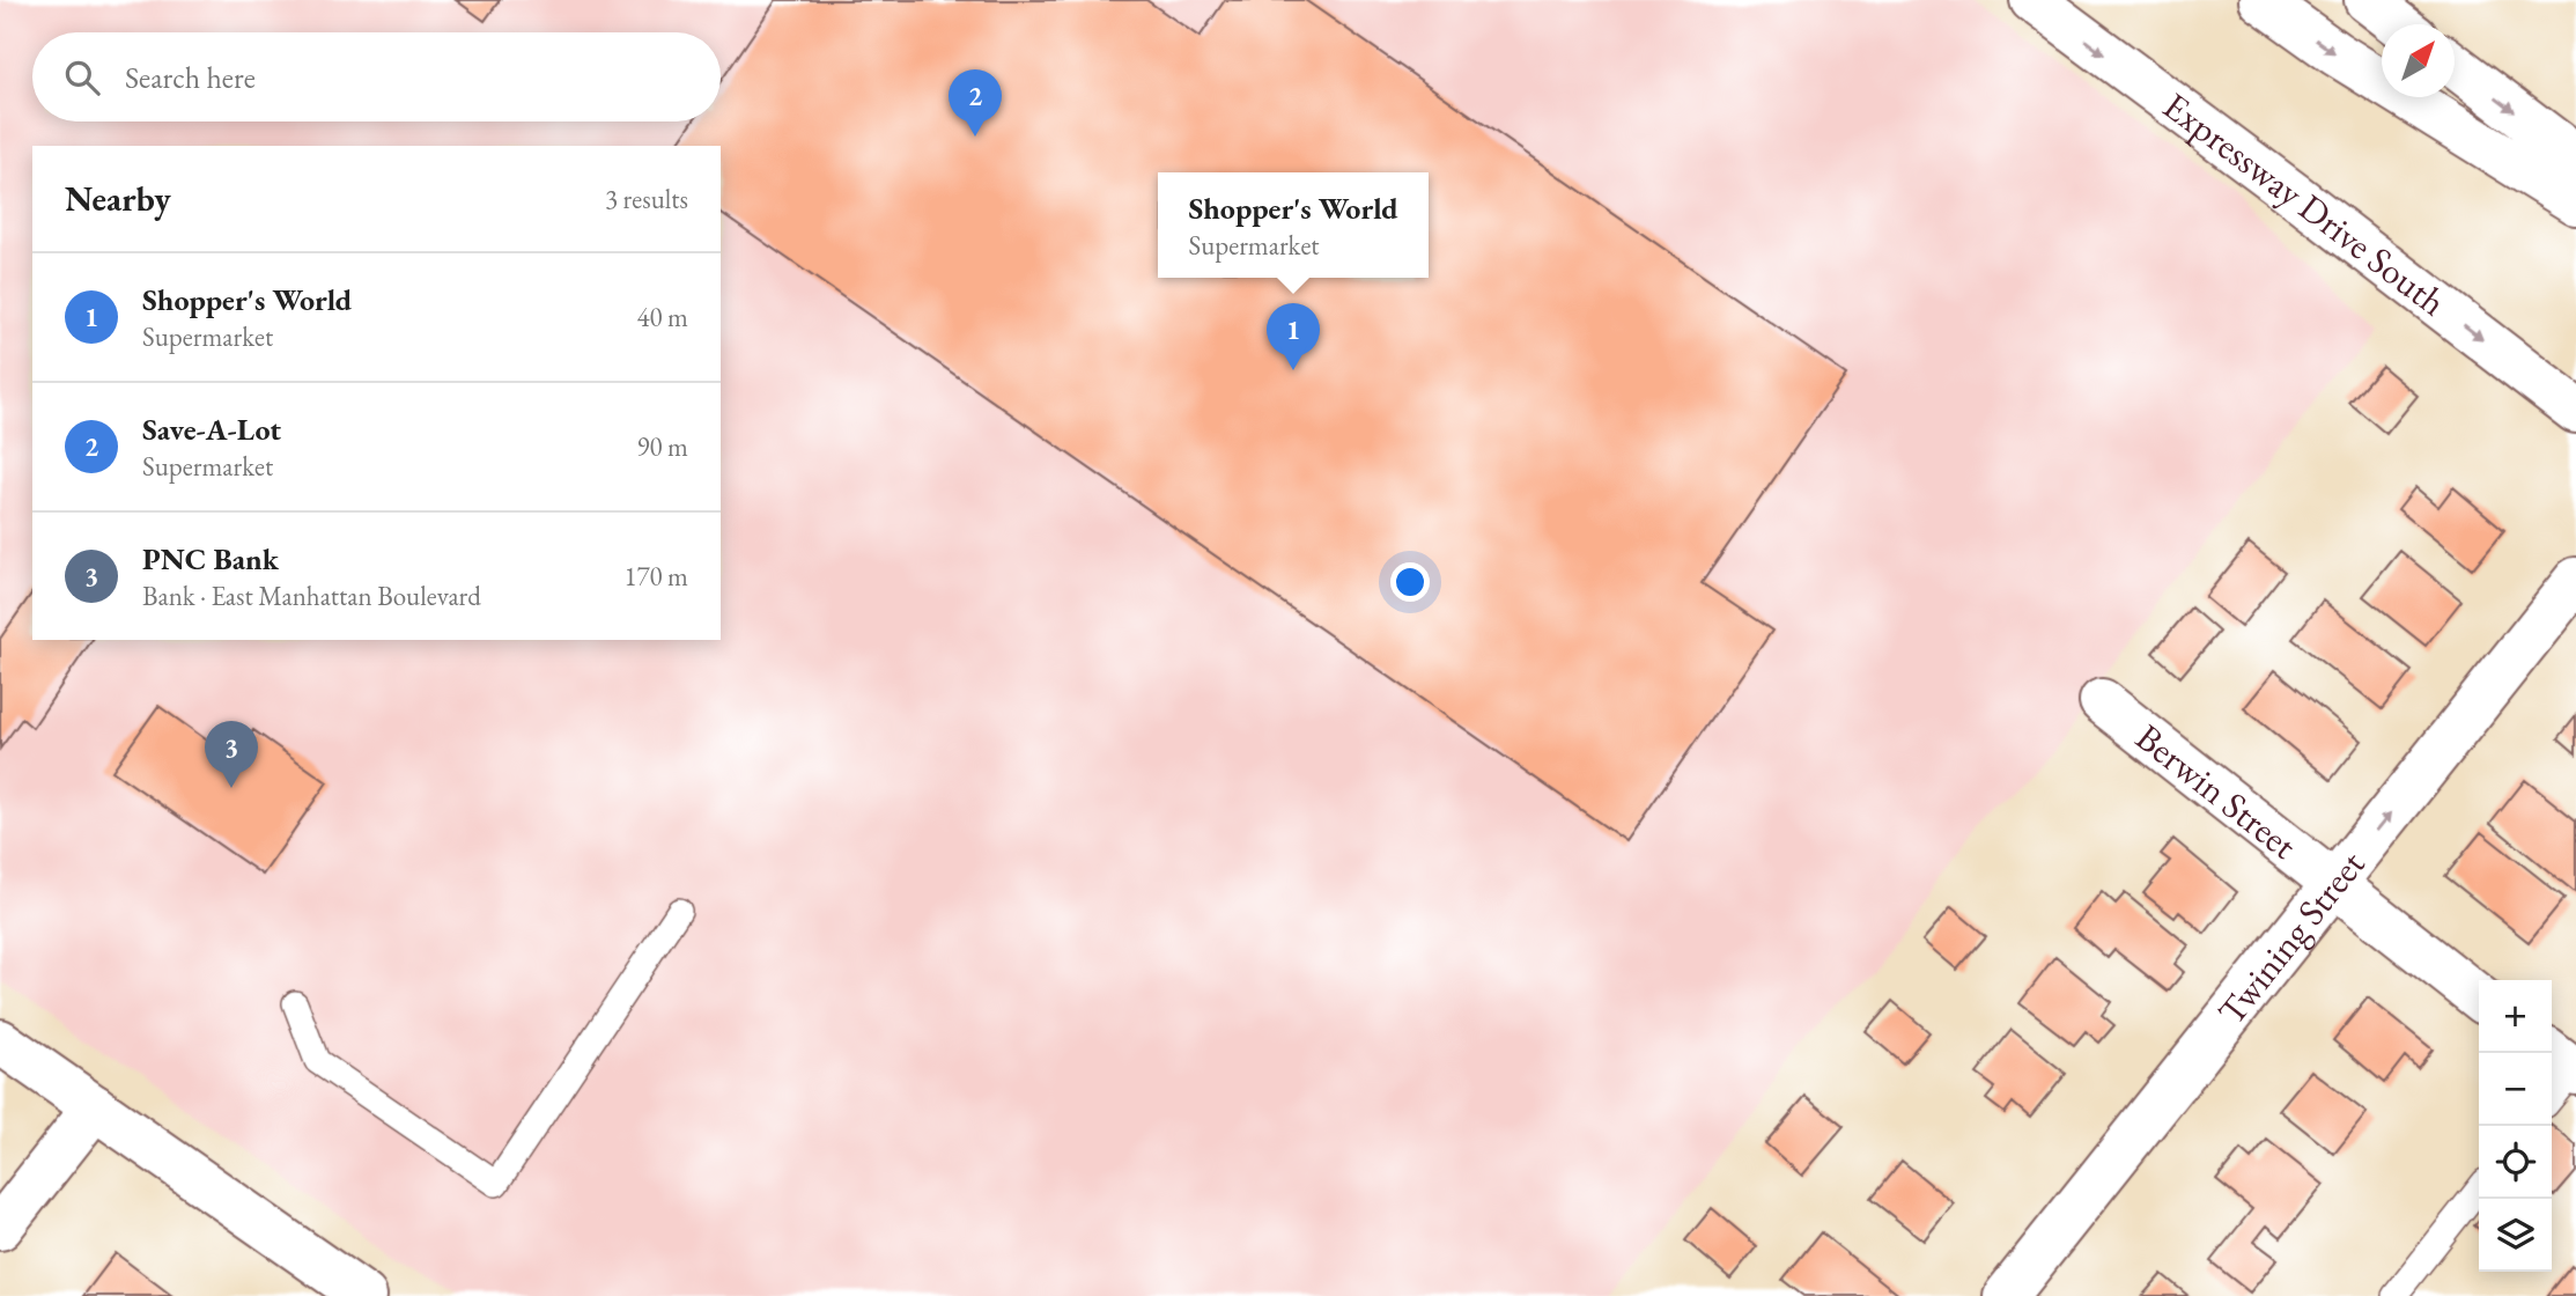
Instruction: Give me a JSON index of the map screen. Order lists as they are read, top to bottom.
{
  "streets": {
    "main road": ["Expressway Drive South", "Berwin Street", "Twining Street"]
  },
  "crossings": [
    ["Berwin Street", "Twining Street"]
  ],
  "one_way": ["Twining Street"],
  "north": "top right",
  "page": {
    "search": "Search here",
    "pins": ["2", "1", "3"],
    "heading": ["Nearby", "3 results"],
    "popup": ["Shopper's World", "Supermarket"],
    "list": [
      {
        "mark": "1",
        "name": "Shopper's World",
        "note": "Supermarket",
        "value": "40 m"
      },
      {
        "mark": "2",
        "name": "Save-A-Lot",
        "note": "Supermarket",
        "value": "90 m"
      },
      {
        "mark": "3",
        "name": "PNC Bank",
        "note": "Bank · East Manhattan Boulevard",
        "value": "170 m"
      }
    ],
    "map_buttons": ["+", "−"]
  }
}
